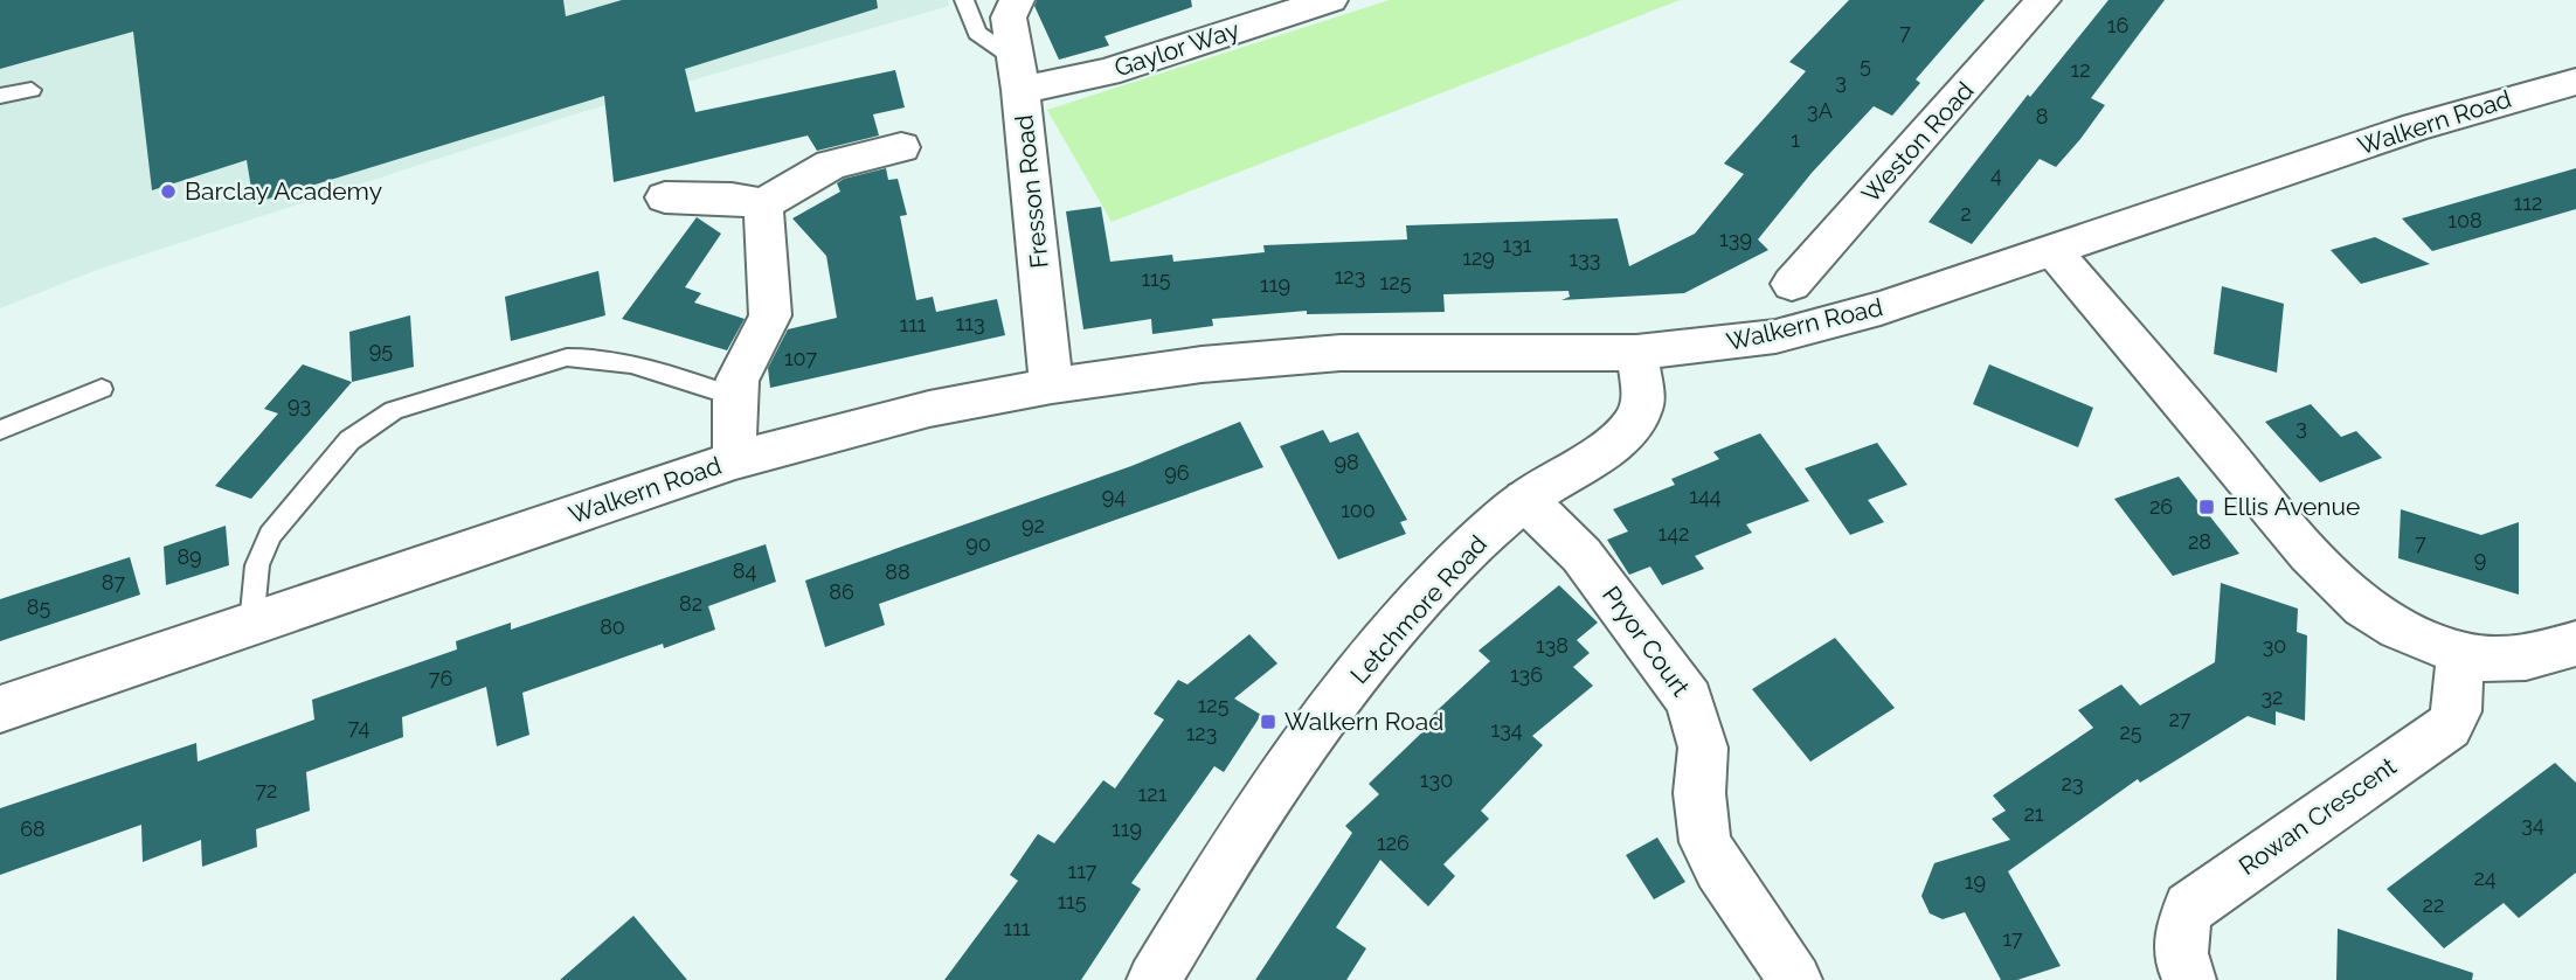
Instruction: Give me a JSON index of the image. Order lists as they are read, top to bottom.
{
  "streets": {
    "street": [
      "Gaylor Way",
      "Walkern Road",
      "Weston Road",
      "Fresson Road",
      "Letchmore Road",
      "Pryor Court",
      "Rowan Crescent"
    ]
  },
  "crossings": [
    ["Gaylor Way", "Fresson Road"],
    ["Walkern Road", "Fresson Road"],
    ["Walkern Road", "Letchmore Road"],
    ["Letchmore Road", "Pryor Court"]
  ],
  "places": {
    "other": ["Barclay Academy"],
    "transit": ["Ellis Avenue", "Walkern Road"]
  },
  "house_numbers": [
    "16",
    "7",
    "5",
    "12",
    "3",
    "3A",
    "8",
    "1",
    "4",
    "112",
    "2",
    "108",
    "139",
    "131",
    "129",
    "133",
    "123",
    "115",
    "125",
    "119",
    "113",
    "111",
    "95",
    "107",
    "93",
    "3",
    "98",
    "96",
    "94",
    "144",
    "26",
    "100",
    "92",
    "142",
    "28",
    "7",
    "90",
    "89",
    "9",
    "84",
    "88",
    "87",
    "86",
    "82",
    "85",
    "80",
    "138",
    "30",
    "136",
    "76",
    "32",
    "125",
    "27",
    "74",
    "134",
    "25",
    "123",
    "130",
    "23",
    "72",
    "121",
    "21",
    "34",
    "68",
    "119",
    "126",
    "117",
    "24",
    "19",
    "115",
    "22",
    "111",
    "17"
  ]
}
